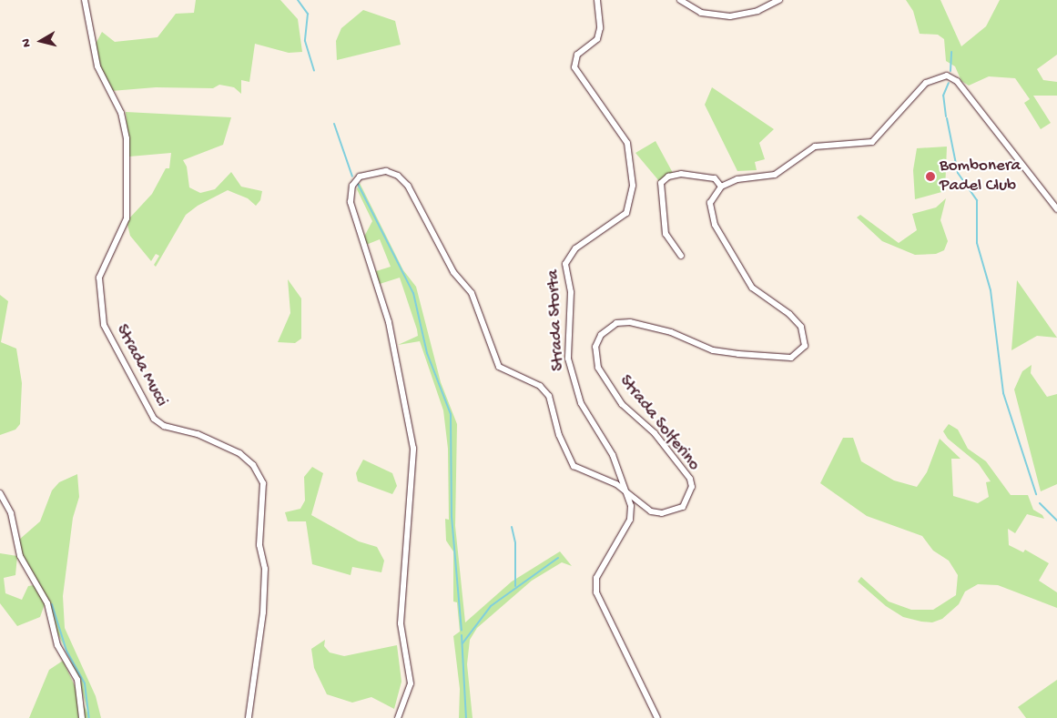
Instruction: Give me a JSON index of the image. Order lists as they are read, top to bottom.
{
  "streets": {
    "street": ["Strada Storta", "Strada Mucci", "Strada Solferino"]
  },
  "crossings": [
    ["Strada Storta", "Strada Solferino"]
  ],
  "places": ["Bombonera Padel Club"],
  "north": "left"
}
